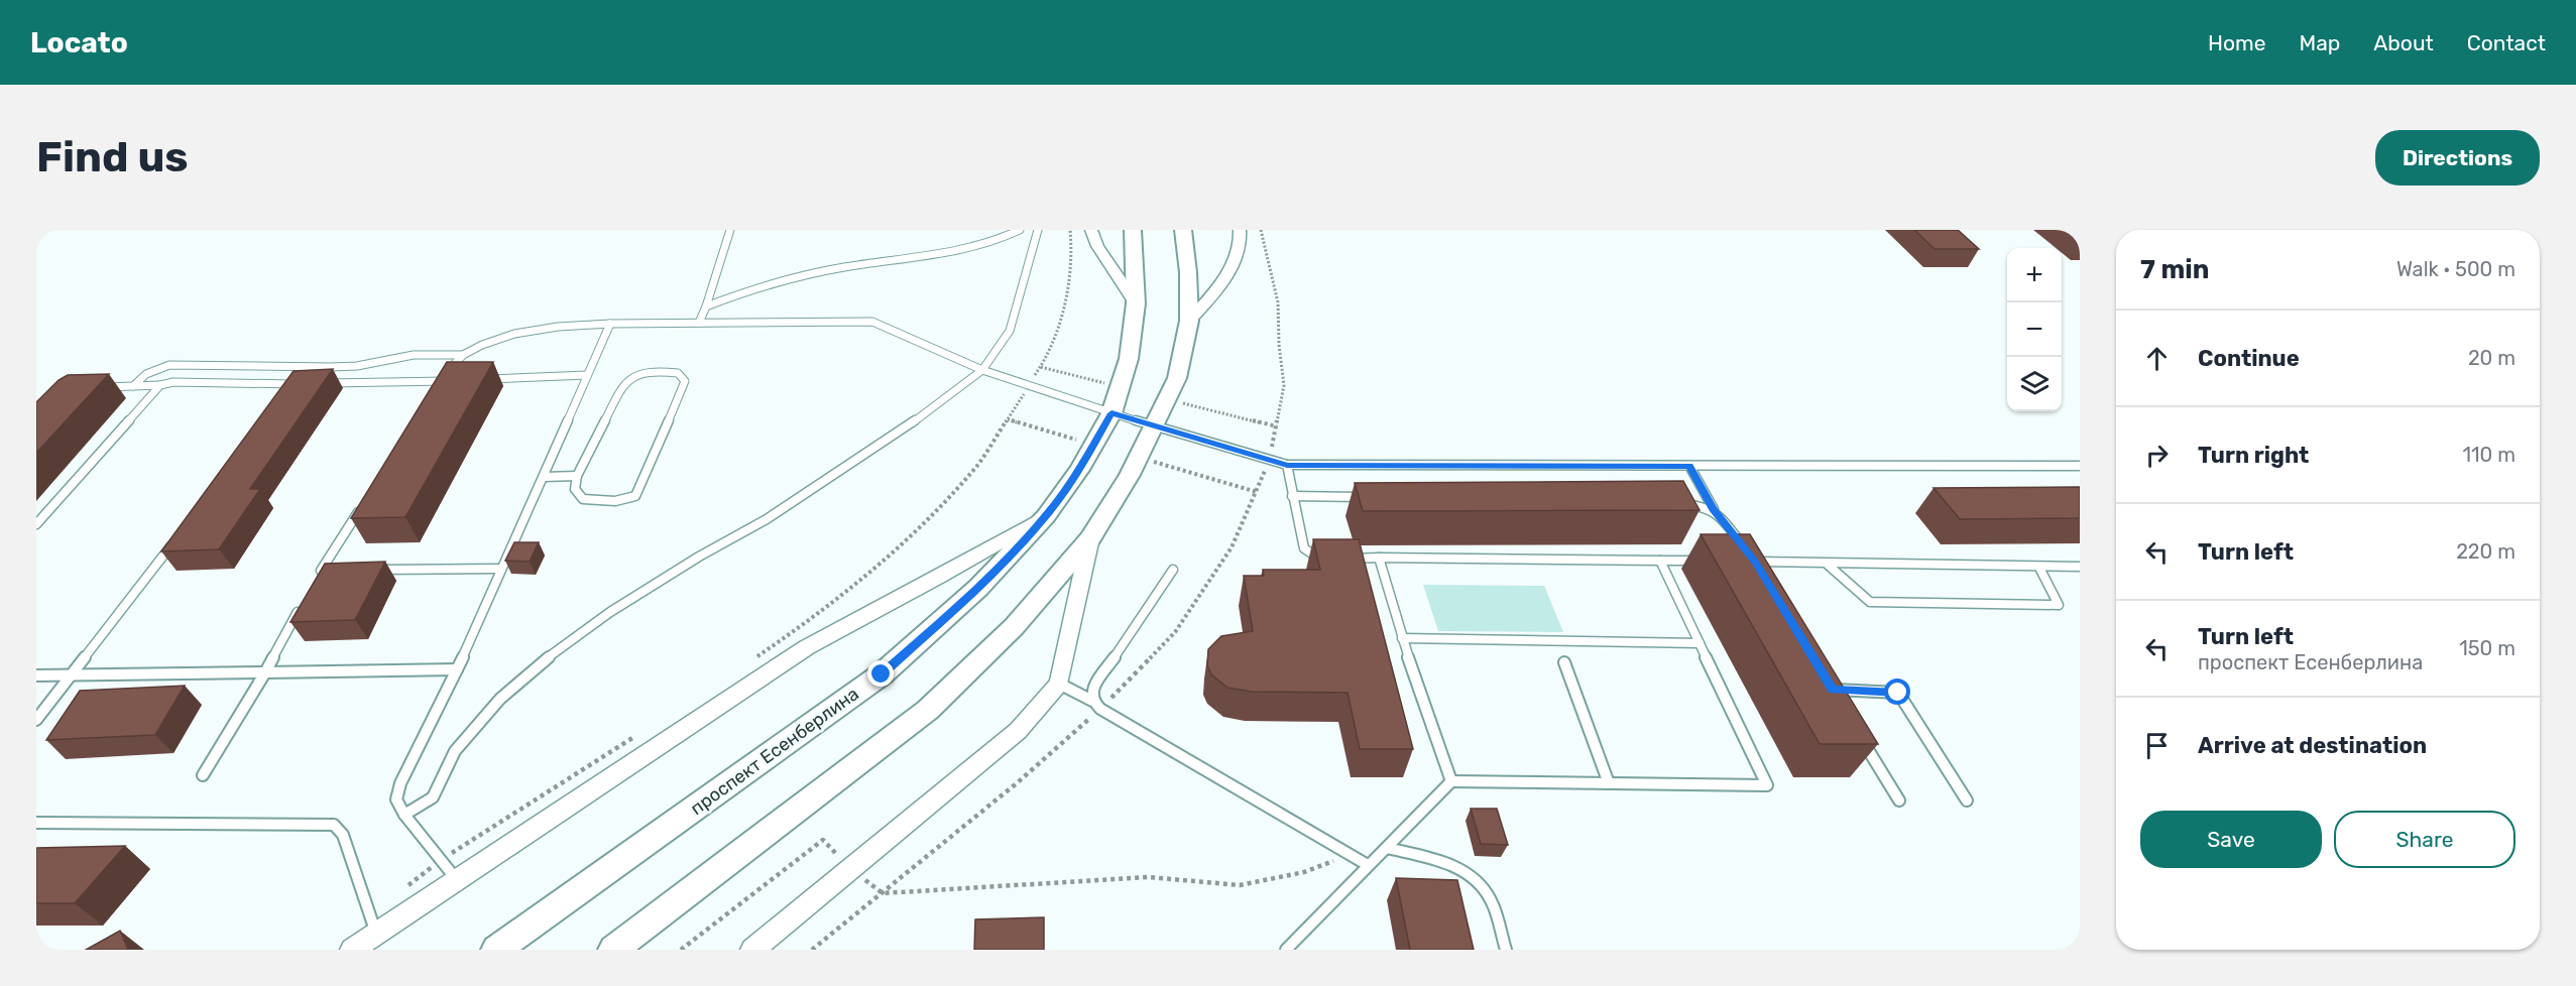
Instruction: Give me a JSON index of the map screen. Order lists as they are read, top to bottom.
{
  "streets": {
    "street": ["проспект Есенберлина"]
  },
  "page": {
    "header": "Locato",
    "nav": [
      "Home",
      "Map",
      "About",
      "Contact"
    ],
    "buttons": [
      "Directions",
      ["Save", "Share"]
    ],
    "title": "Find us",
    "heading": ["7 min", "Walk · 500 m"],
    "map_buttons": ["+", "−"],
    "list": [
      ["Continue", "20 m"],
      ["Turn right", "110 m"],
      ["Turn left", "220 m"],
      ["Turn left", "проспект Есенберлина", "150 m"],
      "Arrive at destination"
    ]
  }
}
